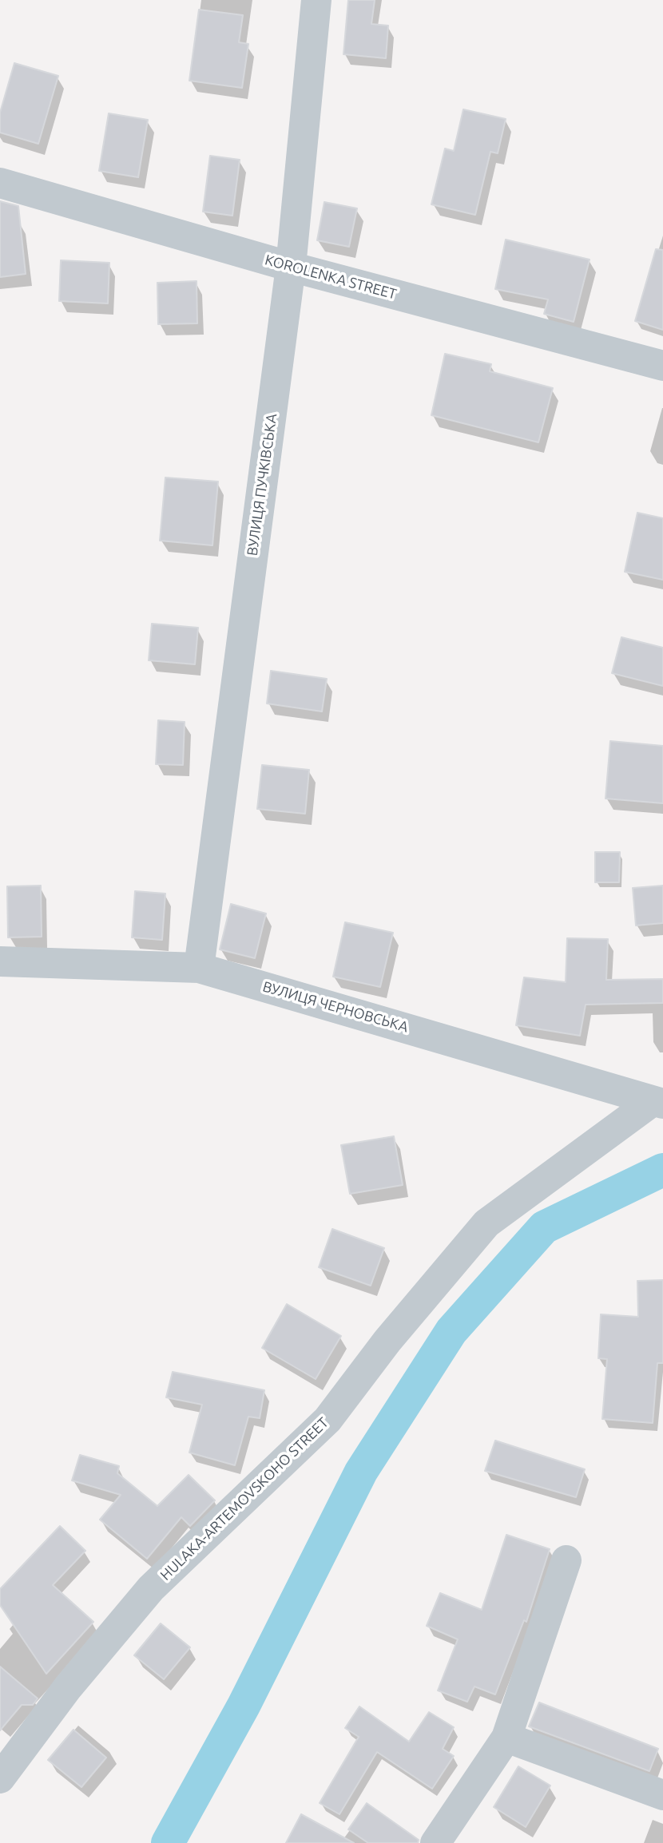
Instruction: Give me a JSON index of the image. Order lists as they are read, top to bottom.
{
  "streets": {
    "street": [
      "KOROLENKA STREET",
      "ВУЛИЦЯ ПУЧКІВСЬКА",
      "ВУЛИЦЯ ЧЕРНОВСЬКА",
      "HULAKA-ARTEMOVSKOHO STREET"
    ]
  },
  "crossings": [
    ["KOROLENKA STREET", "ВУЛИЦЯ ПУЧКІВСЬКА"],
    ["ВУЛИЦЯ ПУЧКІВСЬКА", "ВУЛИЦЯ ЧЕРНОВСЬКА"],
    ["ВУЛИЦЯ ЧЕРНОВСЬКА", "HULAKA-ARTEMOVSKOHO STREET"]
  ]
}
